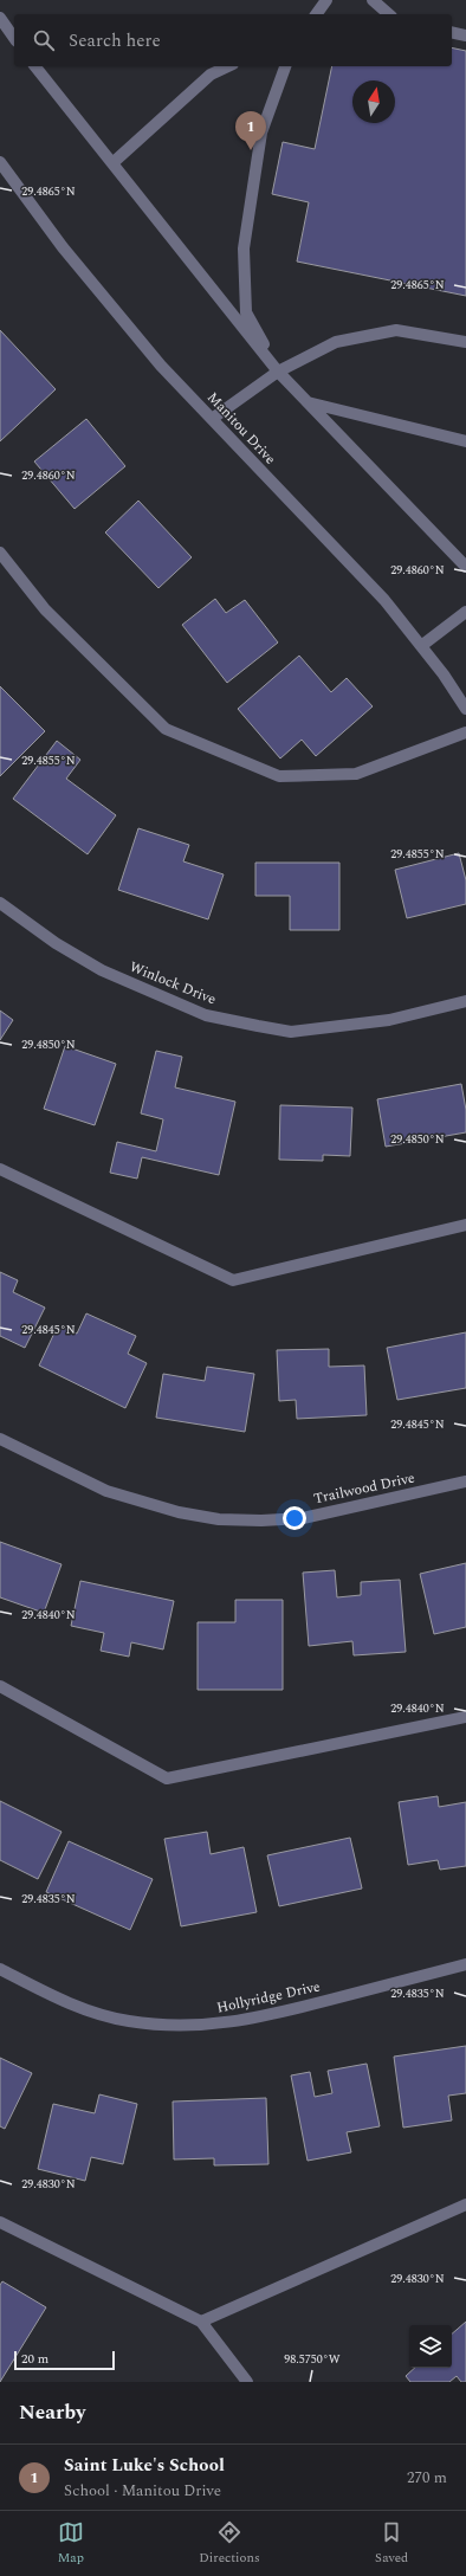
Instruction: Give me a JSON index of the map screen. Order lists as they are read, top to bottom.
{
  "streets": {
    "street": [
      "Manitou Drive",
      "Winlock Drive",
      "Trailwood Drive",
      "Hollyridge Drive"
    ]
  },
  "scale_bar": "20 m",
  "north": "top",
  "page": {
    "search": "Search here",
    "pins": "1",
    "scale": "20 m",
    "heading": "Nearby",
    "list": [
      {
        "mark": "1",
        "name": "Saint Luke's School",
        "note": "School · Manitou Drive",
        "value": "270 m"
      }
    ],
    "nav": ["Map", "Directions", "Saved"]
  },
  "coordinates": [
    "29.4865°N",
    "29.4860°N",
    "29.4855°N",
    "29.4850°N",
    "29.4845°N",
    "29.4840°N",
    "29.4835°N",
    "29.4830°N",
    "98.5750°W"
  ]
}
